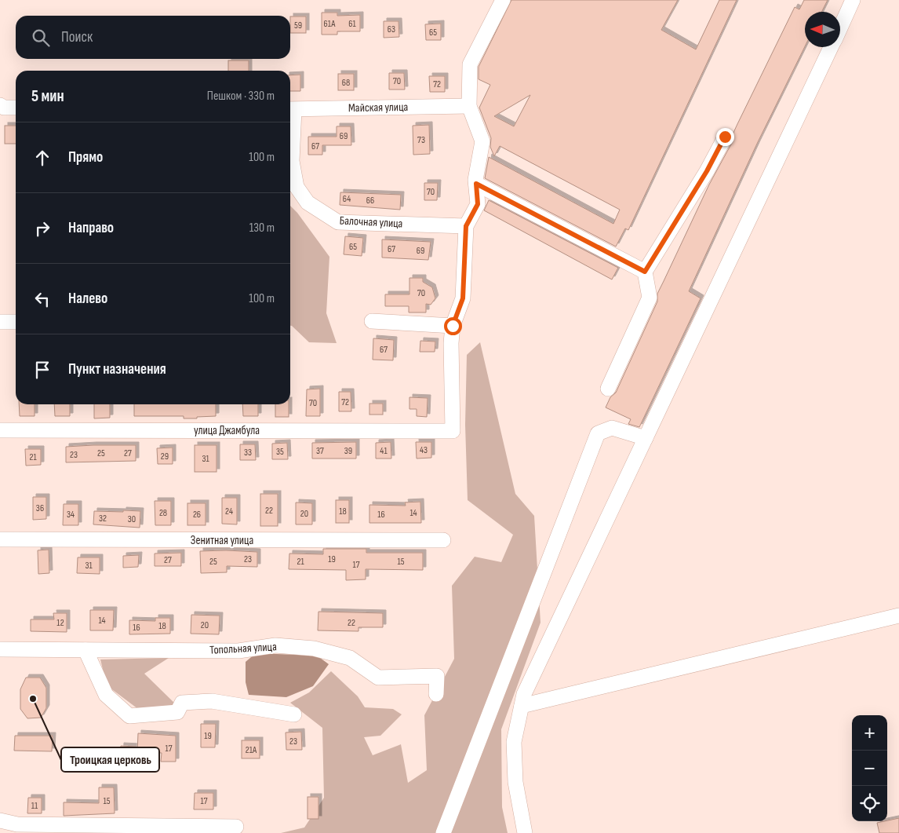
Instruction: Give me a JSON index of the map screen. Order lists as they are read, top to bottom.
{
  "streets": {
    "street": [
      "Майская улица",
      "Балочная улица",
      "улица Джамбула",
      "Зенитная улица",
      "Топольная улица"
    ]
  },
  "crossings": [
    ["Майская улица", "Балочная улица"]
  ],
  "places": ["Троицкая церковь"],
  "house_numbers": [
    "61А",
    "61",
    "59",
    "63",
    "65",
    "70",
    "68",
    "72",
    "69",
    "73",
    "67",
    "70",
    "64",
    "66",
    "65",
    "67",
    "69",
    "70",
    "67",
    "72",
    "70",
    "43",
    "37",
    "39",
    "41",
    "35",
    "33",
    "25",
    "27",
    "23",
    "29",
    "21",
    "31",
    "36",
    "22",
    "24",
    "18",
    "28",
    "14",
    "20",
    "34",
    "26",
    "16",
    "32",
    "30",
    "23",
    "19",
    "27",
    "25",
    "21",
    "15",
    "17",
    "31",
    "14",
    "12",
    "22",
    "20",
    "18",
    "16",
    "19",
    "23",
    "17",
    "21А",
    "15",
    "17",
    "11"
  ],
  "north": "left",
  "page": {
    "search": "Поиск",
    "heading": ["5 мин", "Пешком · 330 m"],
    "list": [
      ["Прямо", "100 m"],
      ["Направо", "130 m"],
      ["Налево", "100 m"],
      "Пункт назначения"
    ],
    "map_buttons": ["+", "−"]
  }
}
